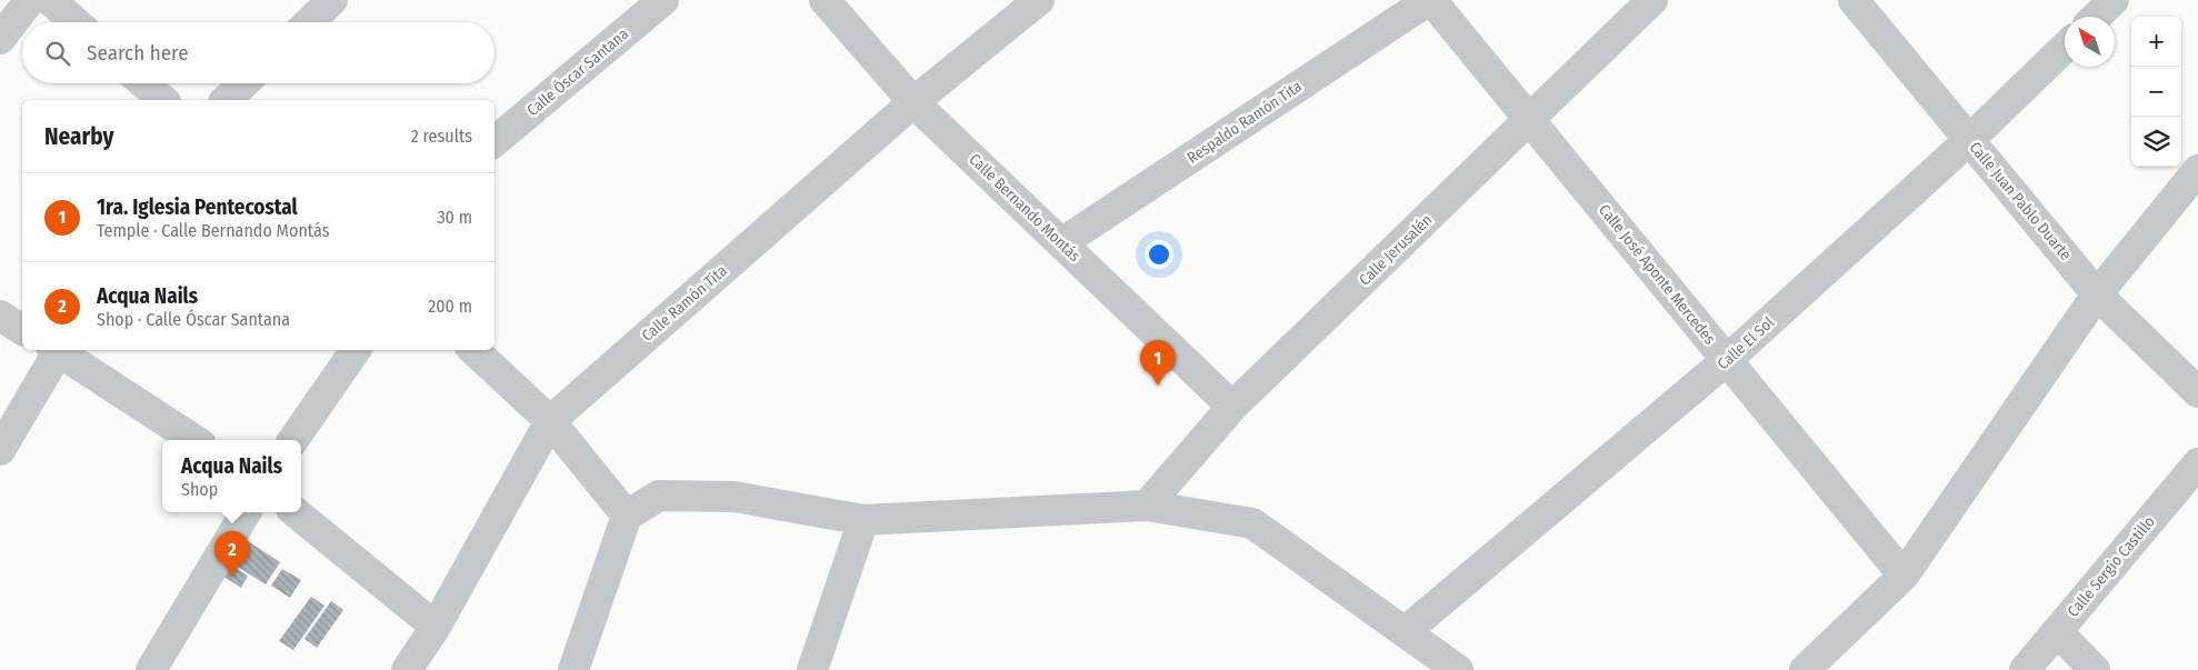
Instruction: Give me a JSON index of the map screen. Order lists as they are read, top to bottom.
{
  "streets": {
    "street": [
      "Calle Óscar Santana",
      "Respaldo Ramón Tita",
      "Calle Juan Pablo Duarte",
      "Calle Bernando Montás",
      "Calle Jerusalén",
      "Calle José Aponte Mercedes",
      "Calle Ramón Tita",
      "Calle El Sol",
      "Calle Sergio Castillo"
    ]
  },
  "crossings": [
    ["Respaldo Ramón Tita", "Calle Bernando Montás"],
    ["Respaldo Ramón Tita", "Calle José Aponte Mercedes"],
    ["Calle Juan Pablo Duarte", "Calle El Sol"],
    ["Calle Bernando Montás", "Calle Jerusalén"],
    ["Calle Bernando Montás", "Calle Ramón Tita"],
    ["Calle Jerusalén", "Calle José Aponte Mercedes"],
    ["Calle José Aponte Mercedes", "Calle El Sol"]
  ],
  "north": "top left",
  "page": {
    "map_buttons": ["+", "−"],
    "search": "Search here",
    "heading": ["Nearby", "2 results"],
    "list": [
      {
        "mark": "1",
        "name": "1ra. Iglesia Pentecostal",
        "note": "Temple · Calle Bernando Montás",
        "value": "30 m"
      },
      {
        "mark": "2",
        "name": "Acqua Nails",
        "note": "Shop · Calle Óscar Santana",
        "value": "200 m"
      }
    ],
    "pins": ["1", "2"],
    "popup": ["Acqua Nails", "Shop"]
  }
}
